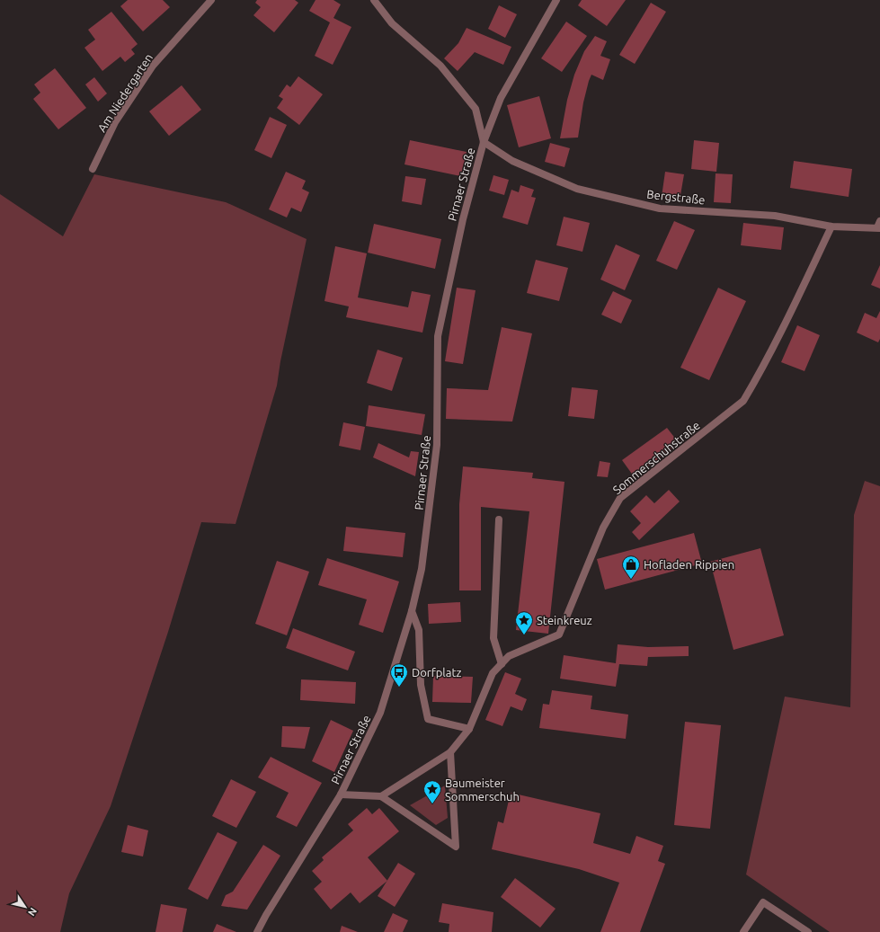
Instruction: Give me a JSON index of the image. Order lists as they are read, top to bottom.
{
  "streets": {
    "street": [
      "Am Niedergarten",
      "Pirnaer Straße",
      "Bergstraße",
      "Sommerschuhstraße"
    ]
  },
  "crossings": [
    ["Pirnaer Straße", "Bergstraße"],
    ["Bergstraße", "Sommerschuhstraße"]
  ],
  "places": {
    "shop": ["Hofladen Rippien"],
    "place": ["Steinkreuz", "Baumeister Sommerschuh"],
    "bus stop": ["Dorfplatz"]
  },
  "north": "bottom right"
}
